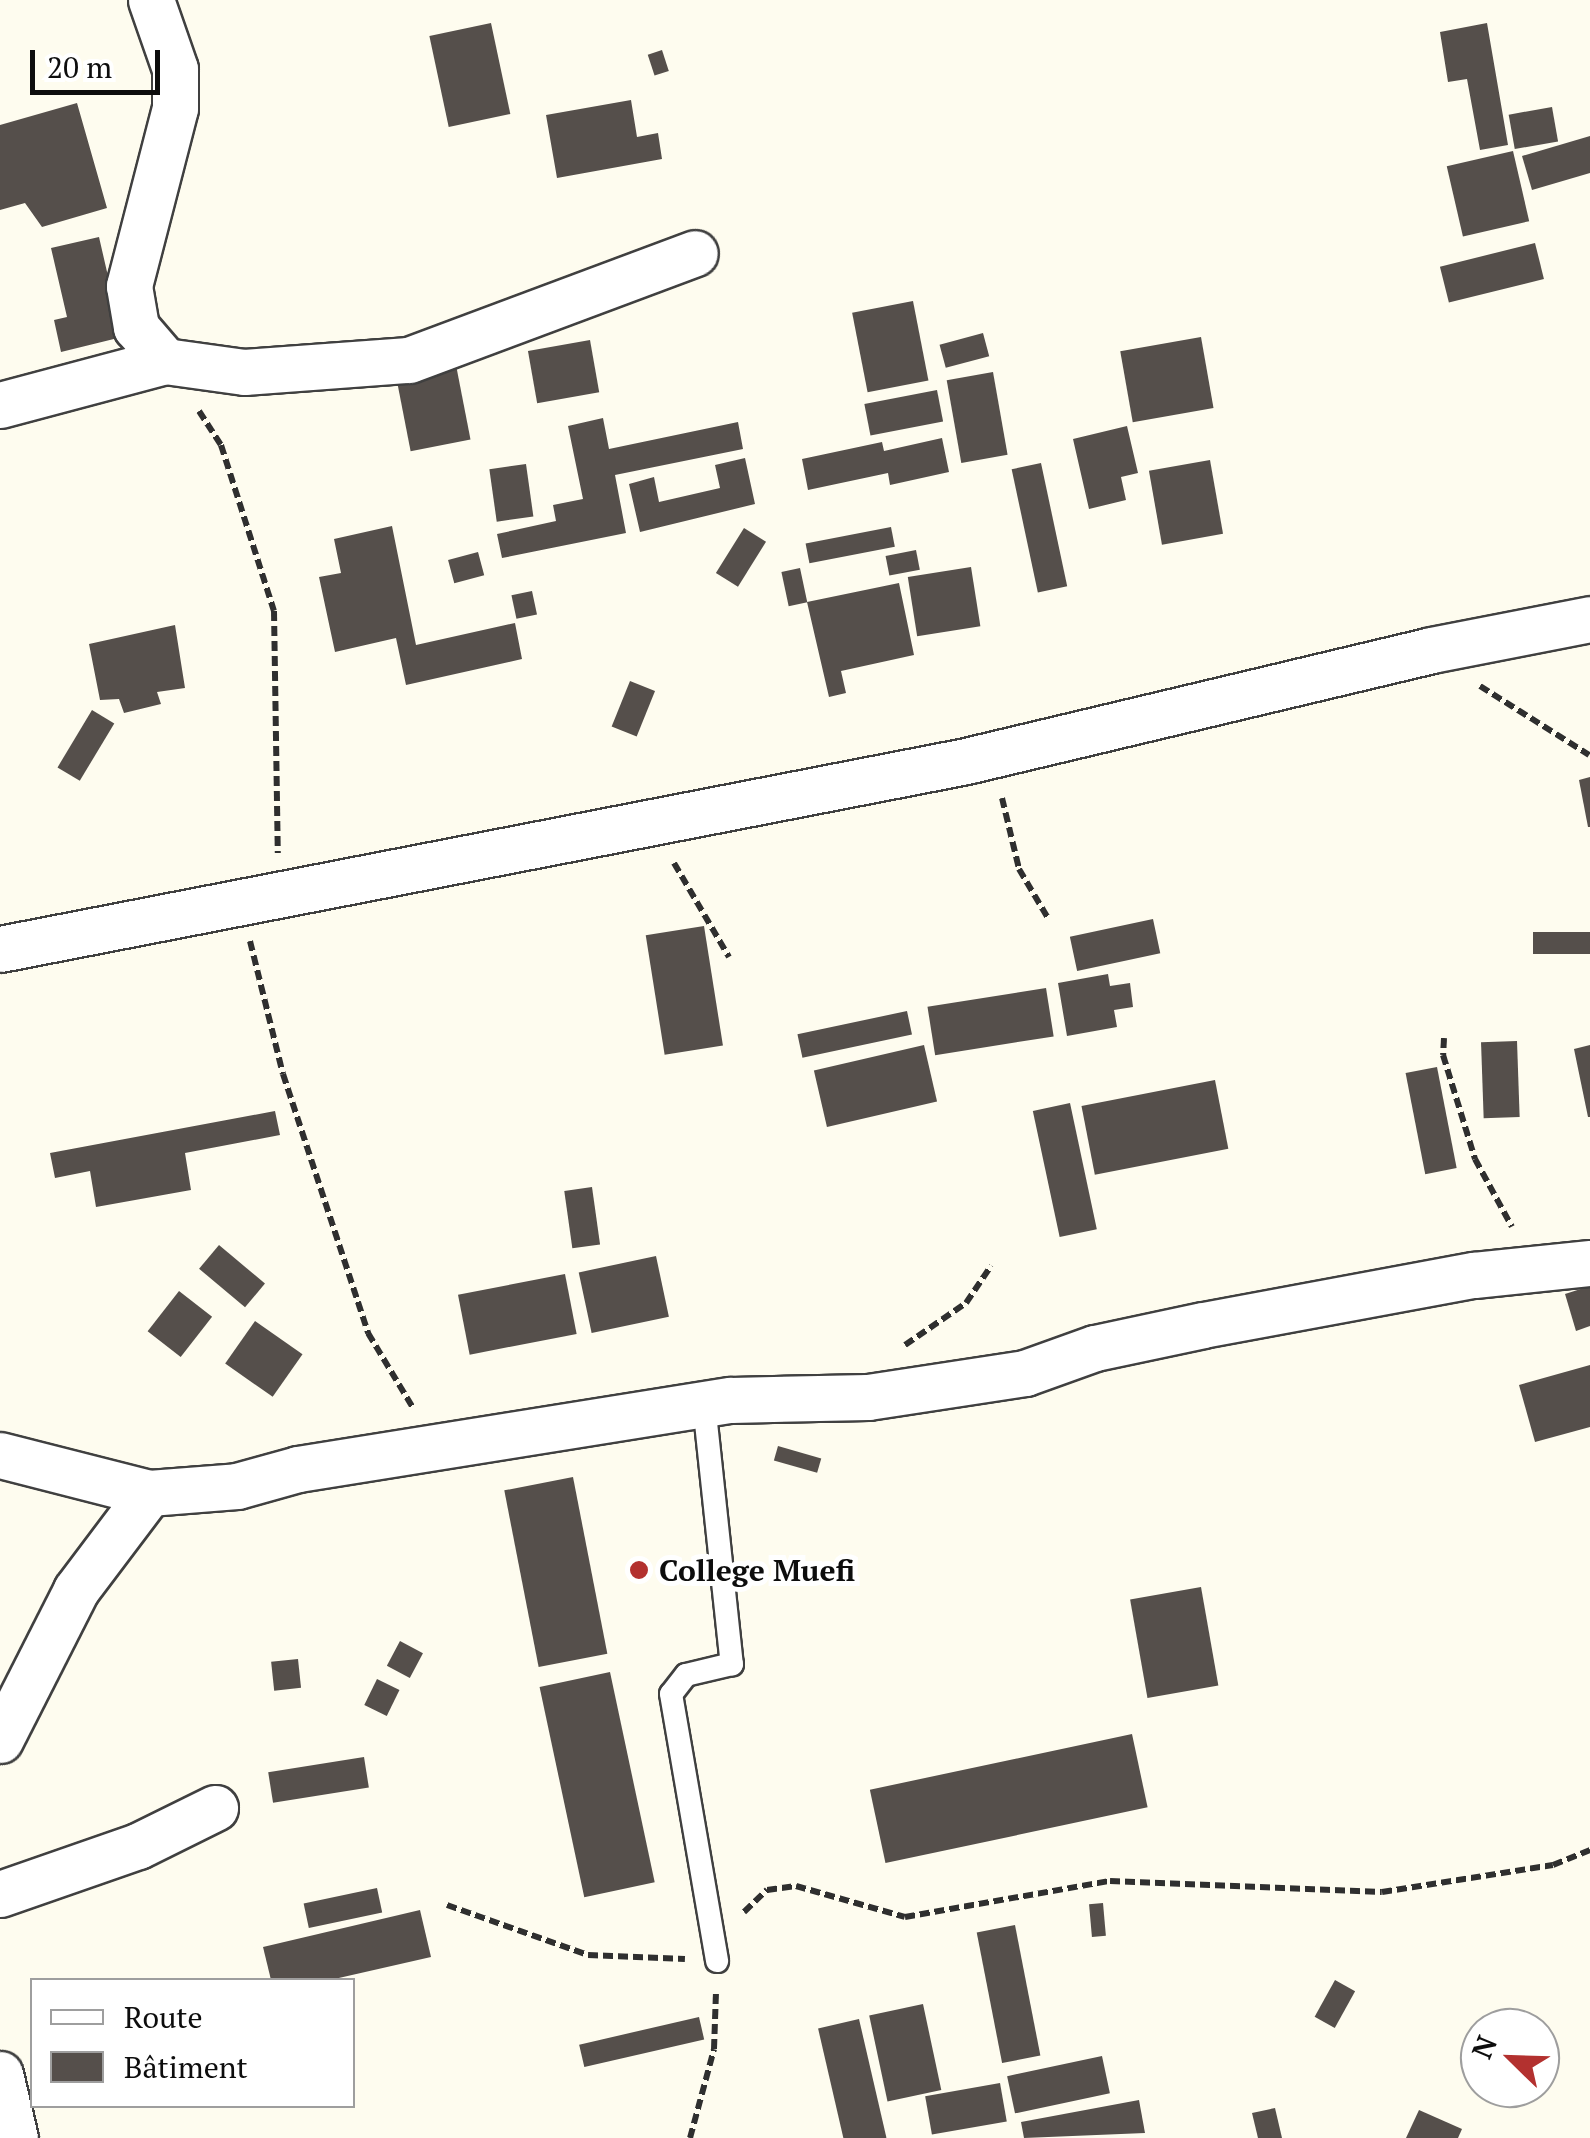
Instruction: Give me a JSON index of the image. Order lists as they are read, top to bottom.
{
  "places": ["College Muefi"],
  "legend": ["Route", "Bâtiment"],
  "scale_bar": "20 m",
  "north": "top left"
}
